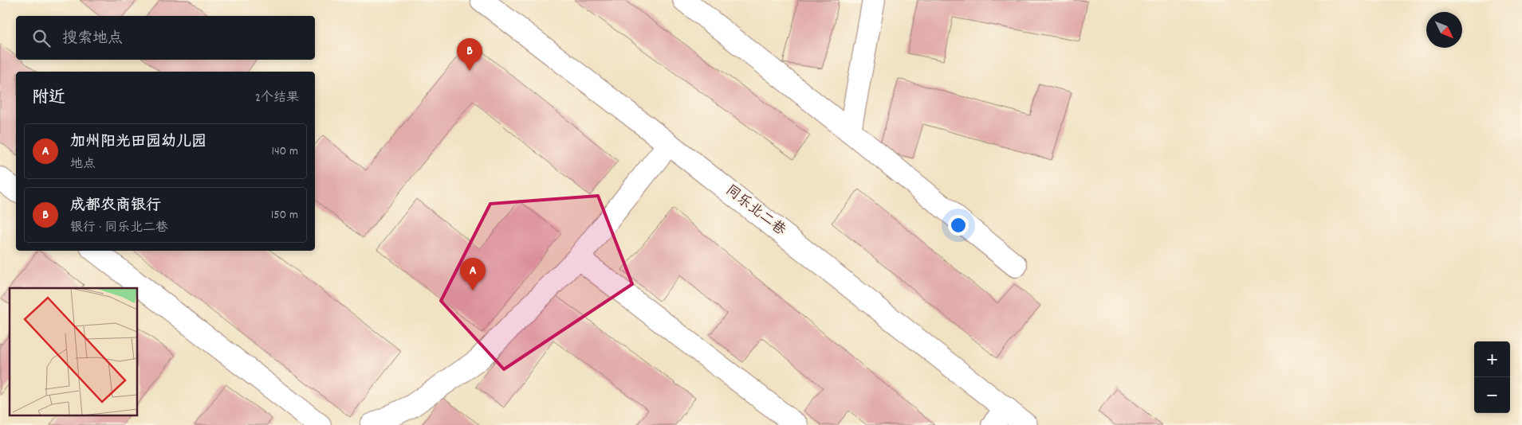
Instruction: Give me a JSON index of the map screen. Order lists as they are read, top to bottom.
{
  "streets": {
    "street": ["同乐北二巷"]
  },
  "north": "bottom right",
  "page": {
    "search": "搜索地点",
    "pins": ["B", "A"],
    "heading": ["附近", "2个结果"],
    "list": [
      {
        "mark": "A",
        "name": "加州阳光田园幼儿园",
        "note": "地点",
        "value": "140 m"
      },
      {
        "mark": "B",
        "name": "成都农商银行",
        "note": "银行 · 同乐北二巷",
        "value": "150 m"
      }
    ],
    "map_buttons": ["+", "−"]
  }
}
